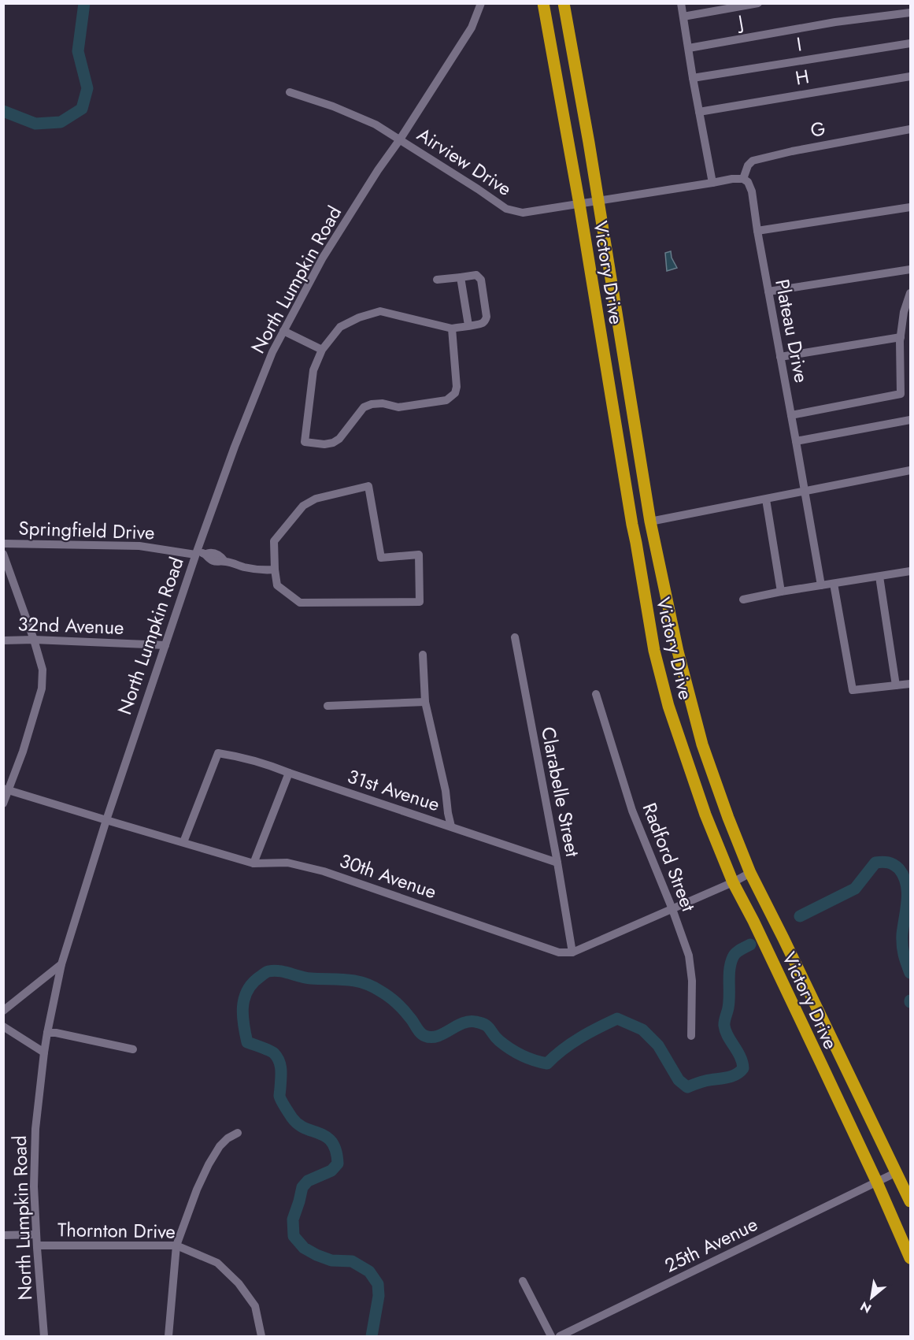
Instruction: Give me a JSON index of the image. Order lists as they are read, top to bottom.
{
  "streets": {
    "highway": ["Victory Drive"],
    "street": [
      "J",
      "I",
      "H",
      "G",
      "Airview Drive",
      "North Lumpkin Road",
      "Plateau Drive",
      "Springfield Drive",
      "32nd Avenue",
      "31st Avenue",
      "Clarabelle Street",
      "Radford Street",
      "30th Avenue",
      "Thornton Drive",
      "25th Avenue"
    ]
  },
  "crossings": [
    ["G", "Airview Drive"],
    ["G", "Plateau Drive"],
    ["Airview Drive", "Victory Drive"],
    ["Airview Drive", "North Lumpkin Road"],
    ["Airview Drive", "Plateau Drive"],
    ["Victory Drive", "25th Avenue"],
    ["North Lumpkin Road", "Springfield Drive"],
    ["North Lumpkin Road", "32nd Avenue"],
    ["North Lumpkin Road", "30th Avenue"],
    ["North Lumpkin Road", "Thornton Drive"],
    ["31st Avenue", "Clarabelle Street"],
    ["31st Avenue", "30th Avenue"],
    ["Clarabelle Street", "30th Avenue"]
  ],
  "north": "bottom left"
}
